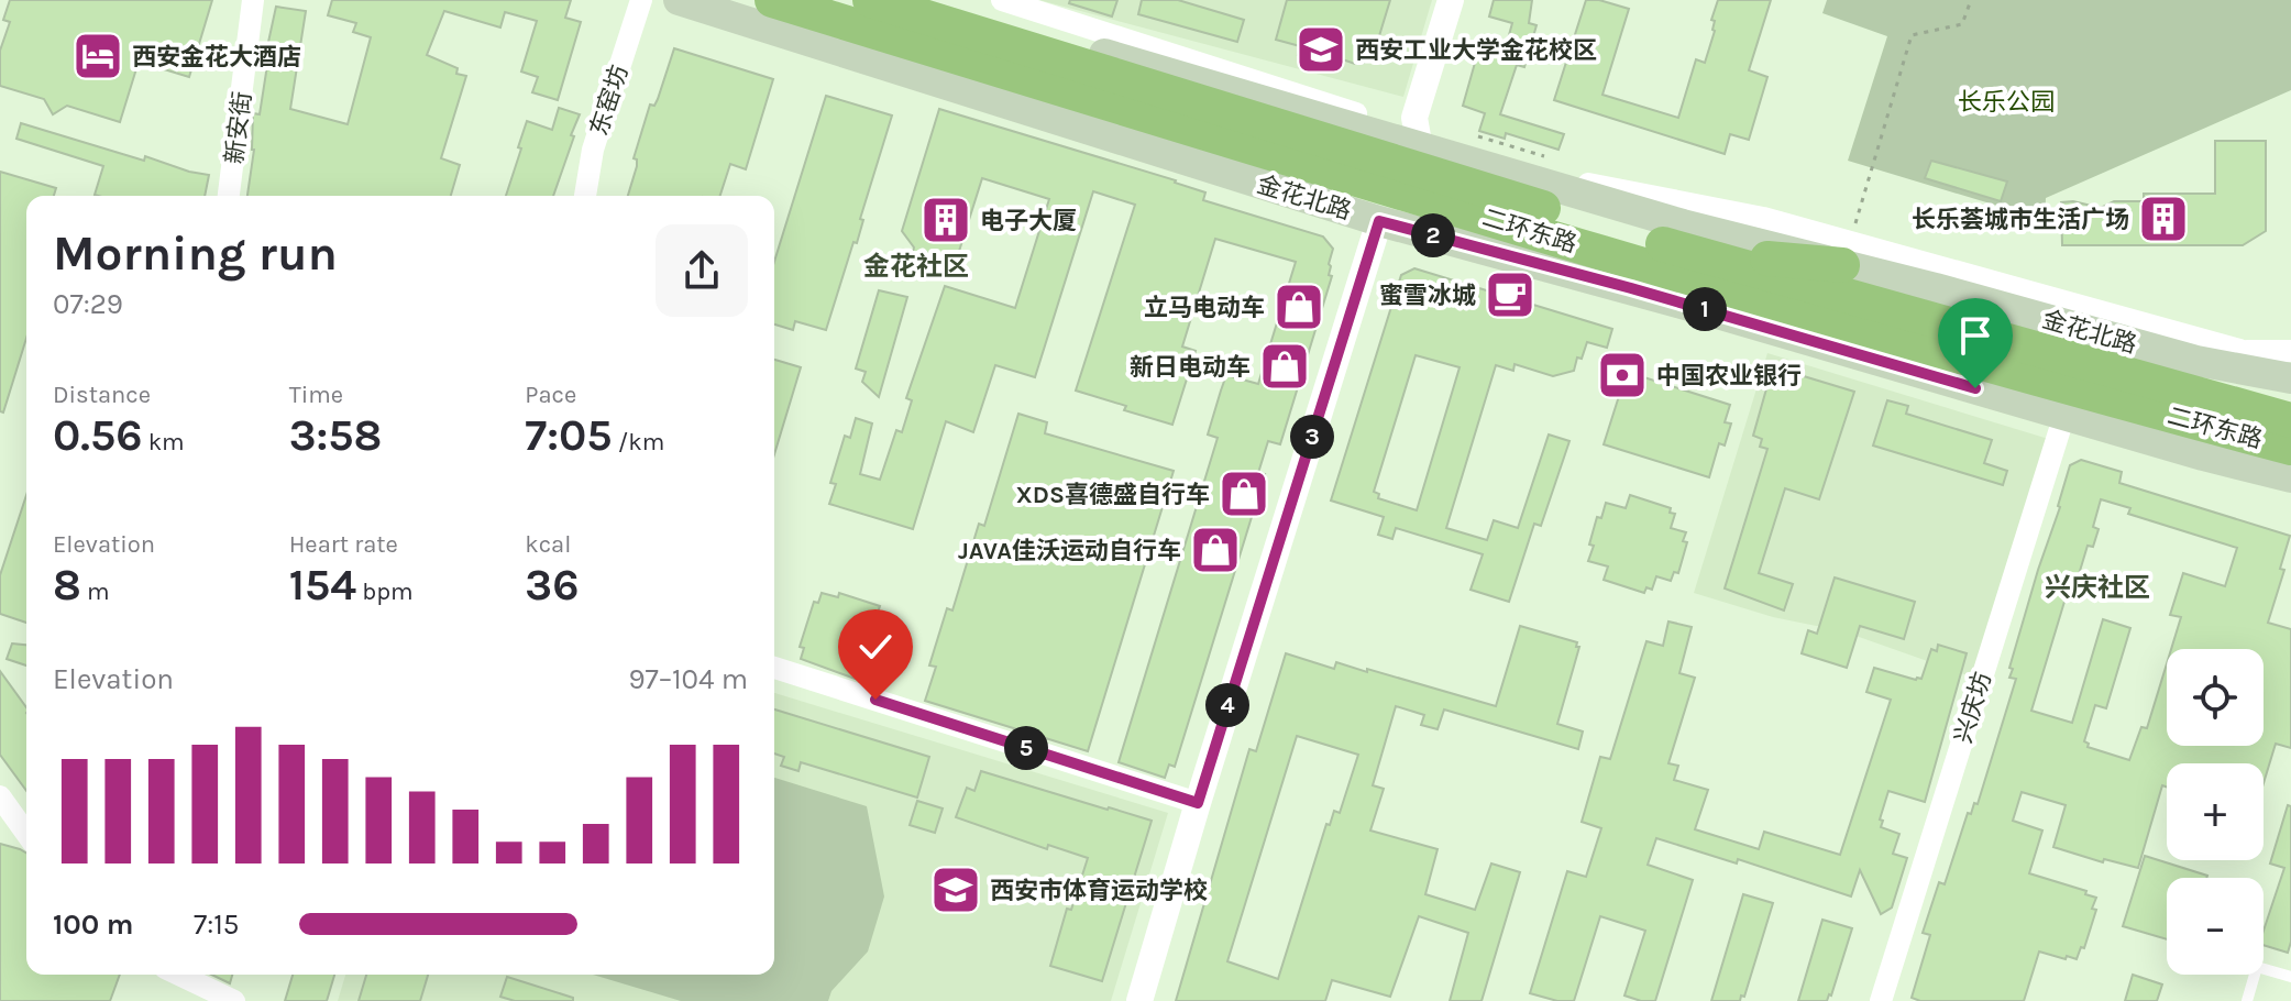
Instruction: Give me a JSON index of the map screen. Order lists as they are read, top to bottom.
{
  "streets": {
    "highway": ["二环东路"],
    "main road": ["金花北路"],
    "street": ["东窑坊", "新安街", "兴庆坊"]
  },
  "crossings": [
    ["金花北路", "二环东路"],
    ["金花北路", "兴庆坊"],
    ["二环东路", "兴庆坊"]
  ],
  "districts": ["金花社区", "兴庆社区"],
  "parks": ["长乐公园"],
  "places": {
    "school or university": ["西安工业大学金花校区", "西安市体育运动学校"],
    "hotel": ["西安金花大酒店"],
    "building": ["长乐荟城市生活广场", "电子大厦"],
    "cafe": ["蜜雪冰城"],
    "shop": [
      "立马电动车",
      "新日电动车",
      "XDS喜德盛自行车",
      "JAVA佳沃运动自行车"
    ],
    "bank": ["中国农业银行"]
  },
  "page": {
    "heading": ["Morning run", "07:29"],
    "pins": [
      "2",
      "1",
      "3",
      "4",
      "5"
    ],
    "stats": [
      ["Distance", "0.56 km"],
      ["Time", "3:58"],
      ["Pace", "7:05 /km"],
      ["Elevation", "8 m"],
      ["Heart rate", "154 bpm"],
      ["kcal", "36"]
    ],
    "chart": ["Elevation", "97–104 m"],
    "map_buttons": ["+", "−"],
    "list": [
      {
        "name": "100 m",
        "note": "7:15"
      }
    ]
  }
}
